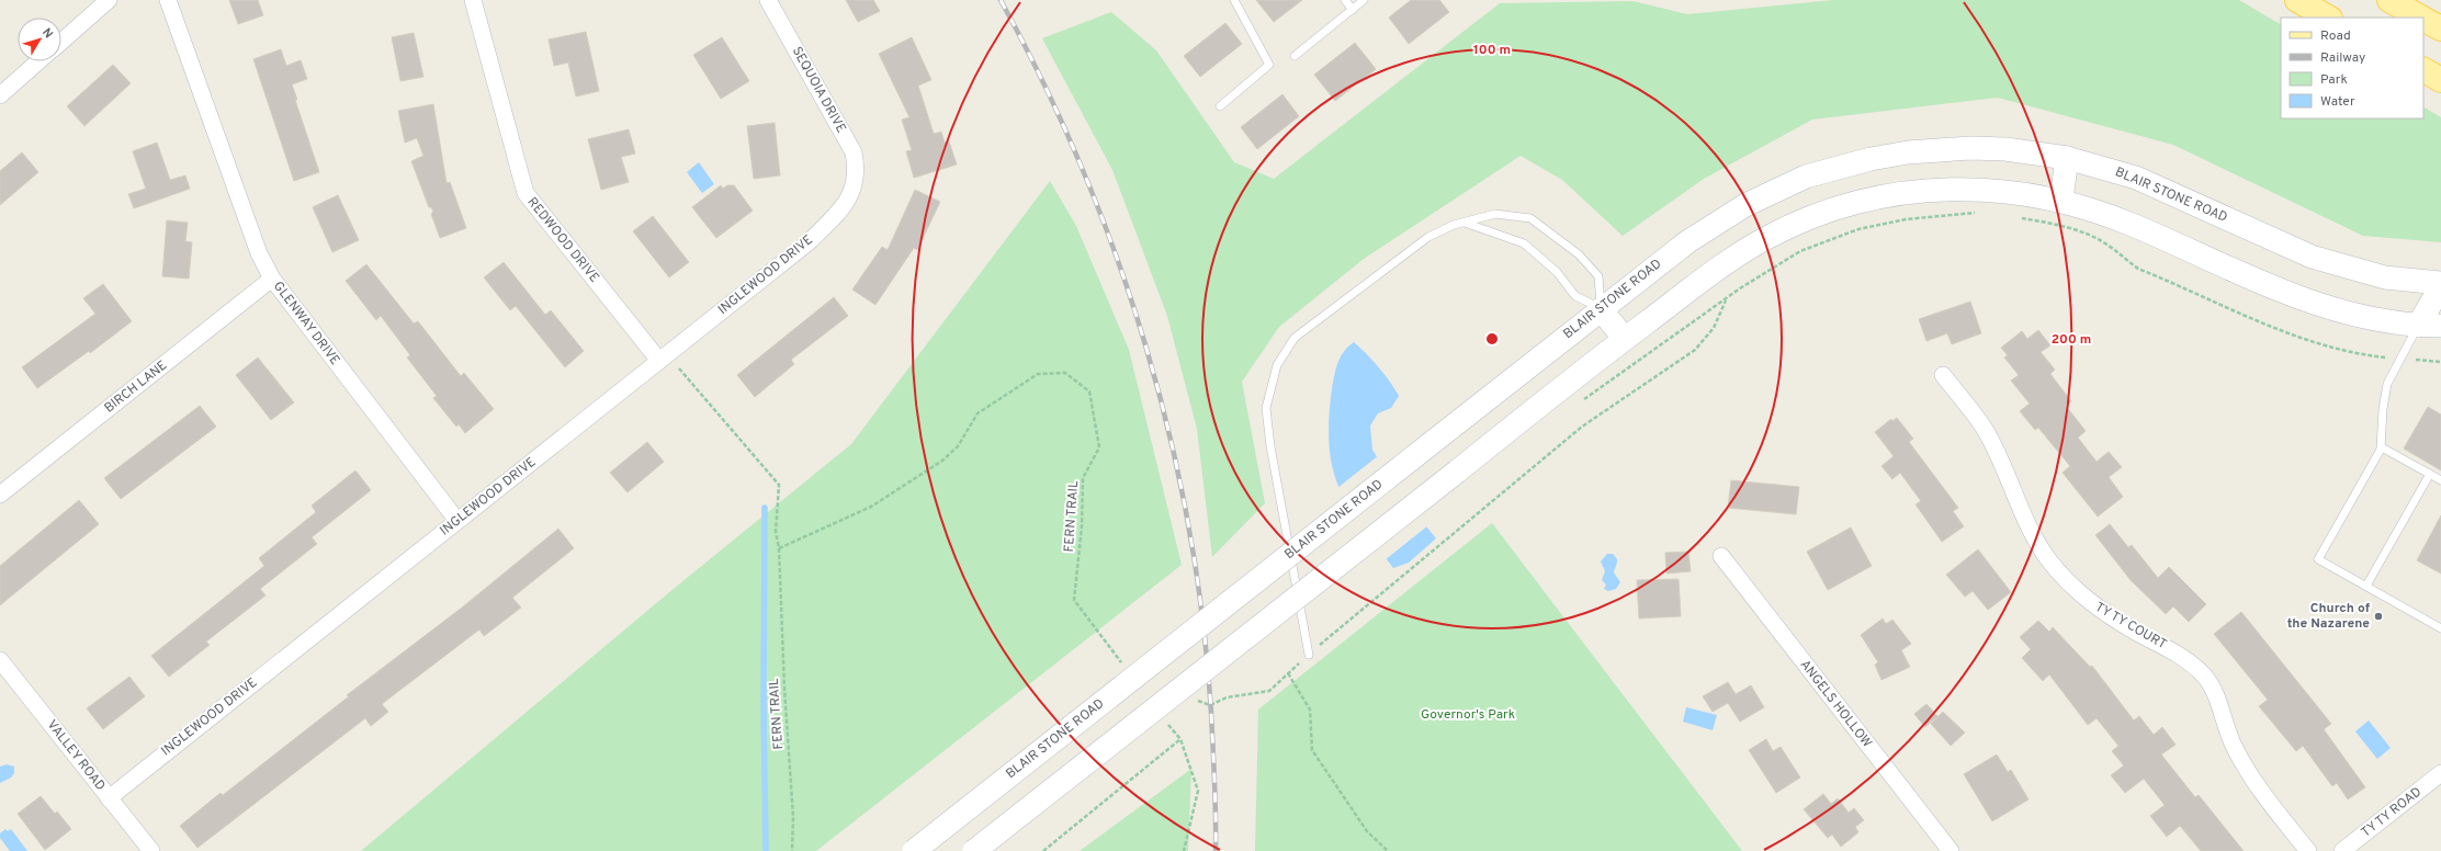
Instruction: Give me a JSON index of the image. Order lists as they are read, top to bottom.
{
  "streets": {
    "main road": ["BLAIR STONE ROAD"],
    "street": [
      "SEQUOIA DRIVE",
      "REDWOOD DRIVE",
      "INGLEWOOD DRIVE",
      "GLENWAY DRIVE",
      "BIRCH LANE",
      "TY TY COURT",
      "ANGELS HOLLOW",
      "VALLEY ROAD",
      "TY TY ROAD"
    ],
    "path": ["FERN TRAIL"]
  },
  "crossings": [
    ["SEQUOIA DRIVE", "INGLEWOOD DRIVE"],
    ["REDWOOD DRIVE", "INGLEWOOD DRIVE"],
    ["REDWOOD DRIVE", "FERN TRAIL"],
    ["INGLEWOOD DRIVE", "GLENWAY DRIVE"],
    ["INGLEWOOD DRIVE", "FERN TRAIL"],
    ["INGLEWOOD DRIVE", "VALLEY ROAD"],
    ["GLENWAY DRIVE", "BIRCH LANE"]
  ],
  "parks": ["Governor's Park"],
  "places": ["Church of the Nazarene"],
  "legend": [
    "Road",
    "Railway",
    "Park",
    "Water"
  ],
  "north": "top right",
  "rings": ["100 m", "200 m"]
}
